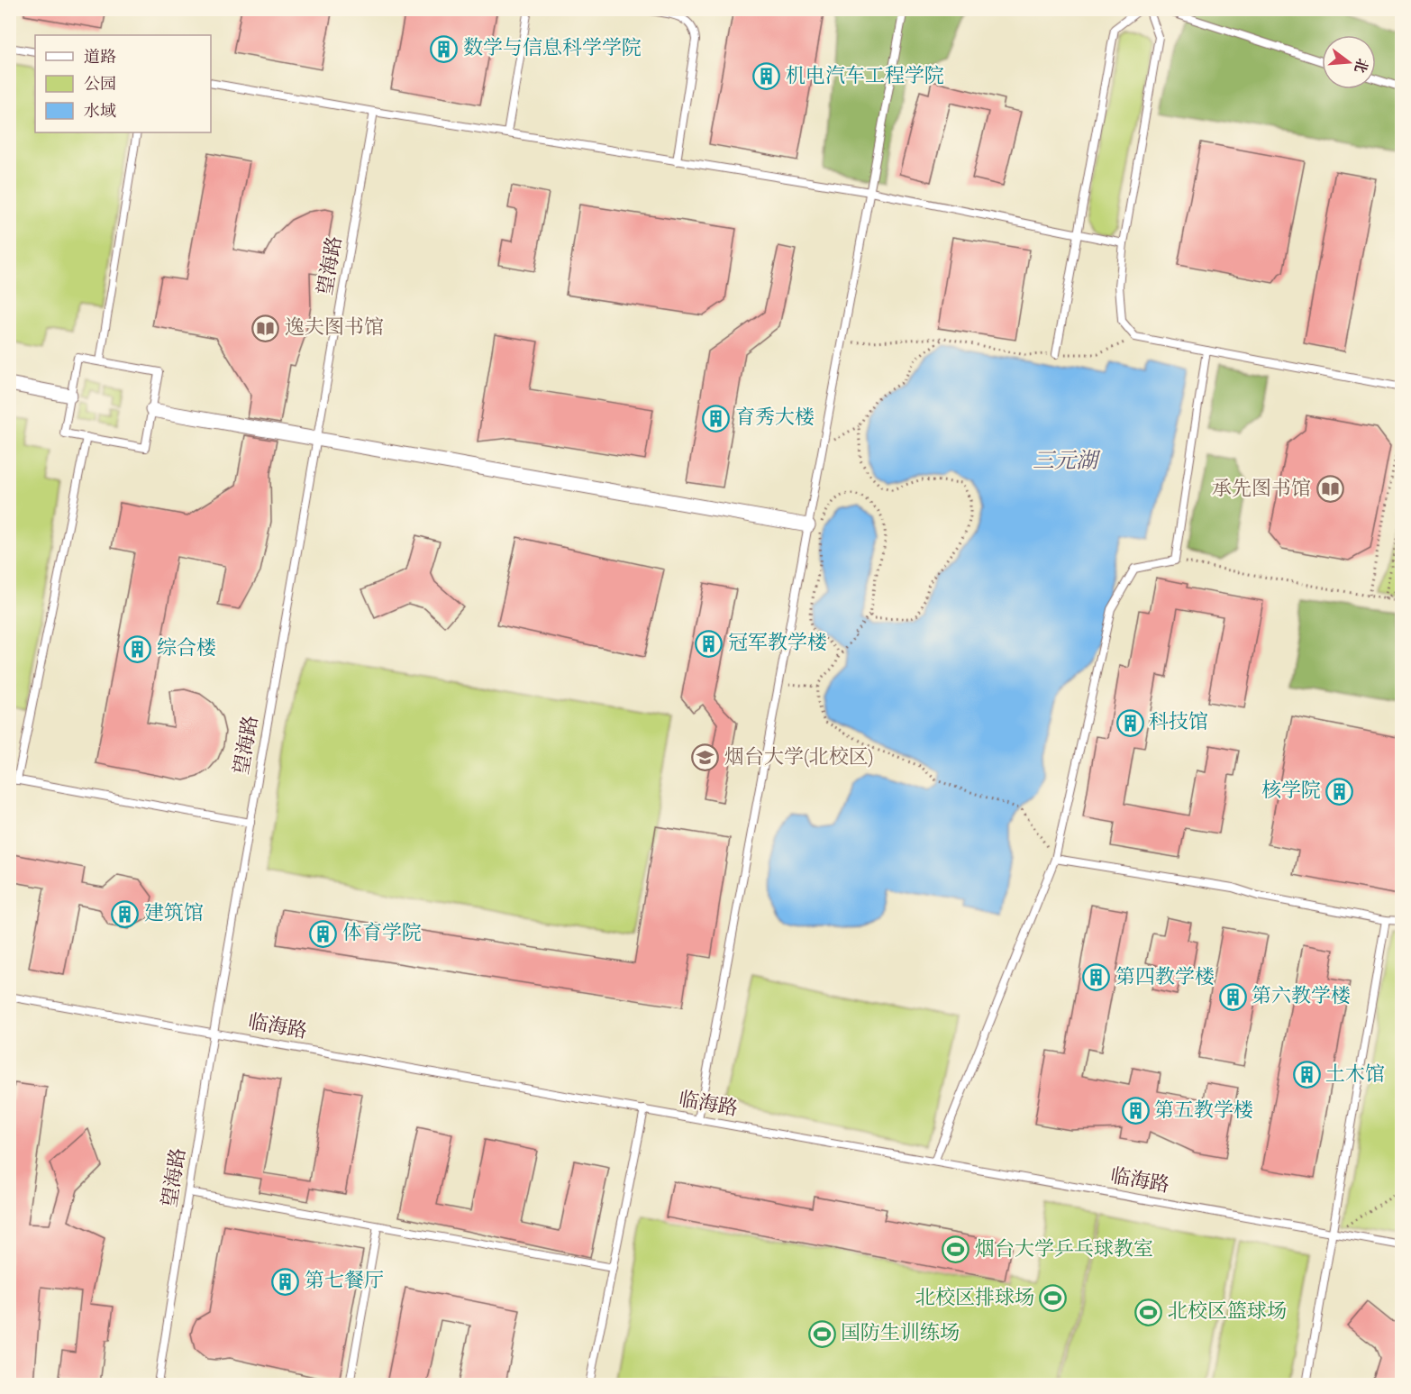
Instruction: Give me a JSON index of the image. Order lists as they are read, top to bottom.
{
  "streets": {
    "lane": ["望海路", "临海路"]
  },
  "crossings": [
    ["望海路", "临海路"]
  ],
  "water": ["三元湖"],
  "places": {
    "building": [
      "数学与信息科学学院",
      "机电汽车工程学院",
      "育秀大楼",
      "冠军教学楼",
      "综合楼",
      "科技馆",
      "核学院",
      "建筑馆",
      "体育学院",
      "第四教学楼",
      "第六教学楼",
      "土木馆",
      "第五教学楼",
      "第七餐厅"
    ],
    "library": ["逸夫图书馆", "承先图书馆"],
    "school or university": ["烟台大学(北校区)"],
    "sports": [
      "烟台大学乒乓球教室",
      "北校区排球场",
      "北校区篮球场",
      "国防生训练场"
    ]
  },
  "legend": ["道路", "公园", "水域"],
  "north": "right"
}
